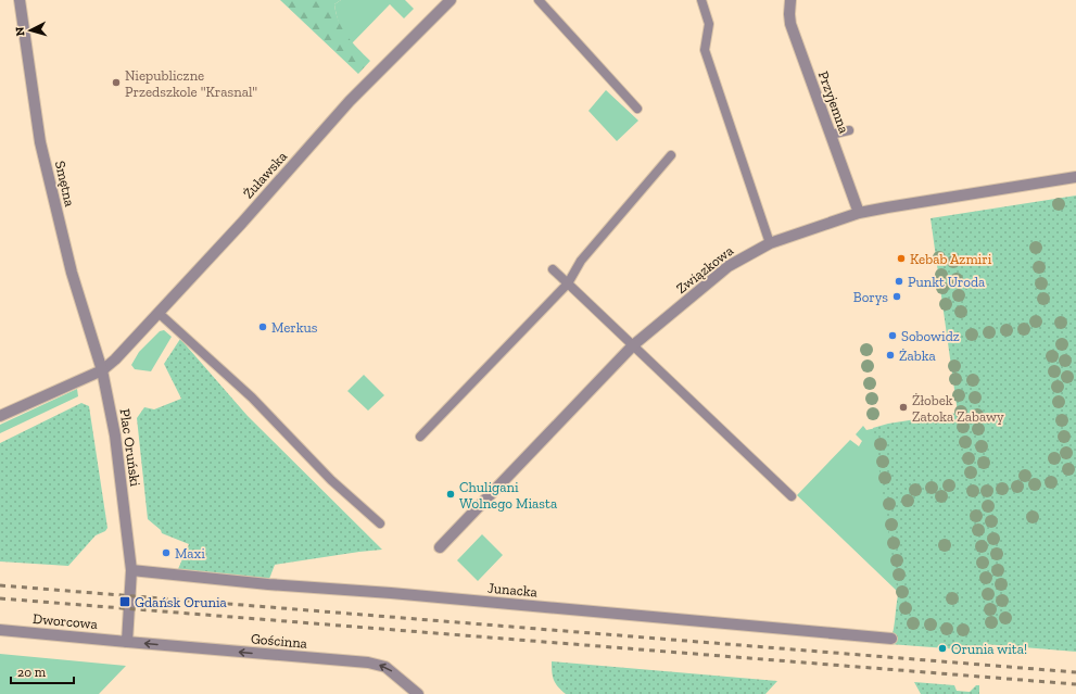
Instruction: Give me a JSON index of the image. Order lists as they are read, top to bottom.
{
  "streets": {
    "street": [
      "Przyjemna",
      "Żuławska",
      "Smętna",
      "Związkowa",
      "Plac Oruński",
      "Junacka",
      "Dworcowa",
      "Gościnna"
    ]
  },
  "crossings": [
    ["Przyjemna", "Związkowa"],
    ["Żuławska", "Smętna"],
    ["Żuławska", "Plac Oruński"],
    ["Smętna", "Plac Oruński"],
    ["Plac Oruński", "Junacka"],
    ["Plac Oruński", "Dworcowa"],
    ["Plac Oruński", "Gościnna"],
    ["Dworcowa", "Gościnna"]
  ],
  "one_way": ["Gościnna"],
  "places": {
    "other": [
      "Niepubliczne Przedszkole \"Krasnal\"",
      "Kebab Azmiri",
      "Punkt Uroda",
      "Borys",
      "Merkus",
      "Sobowidz",
      "Żabka",
      "Żłobek Zatoka Zabawy",
      "Chuligani Wolnego Miasta",
      "Maxi",
      "Orunia wita!"
    ],
    "transit": ["Gdańsk Orunia"]
  },
  "scale_bar": "20 m",
  "north": "left"
}
